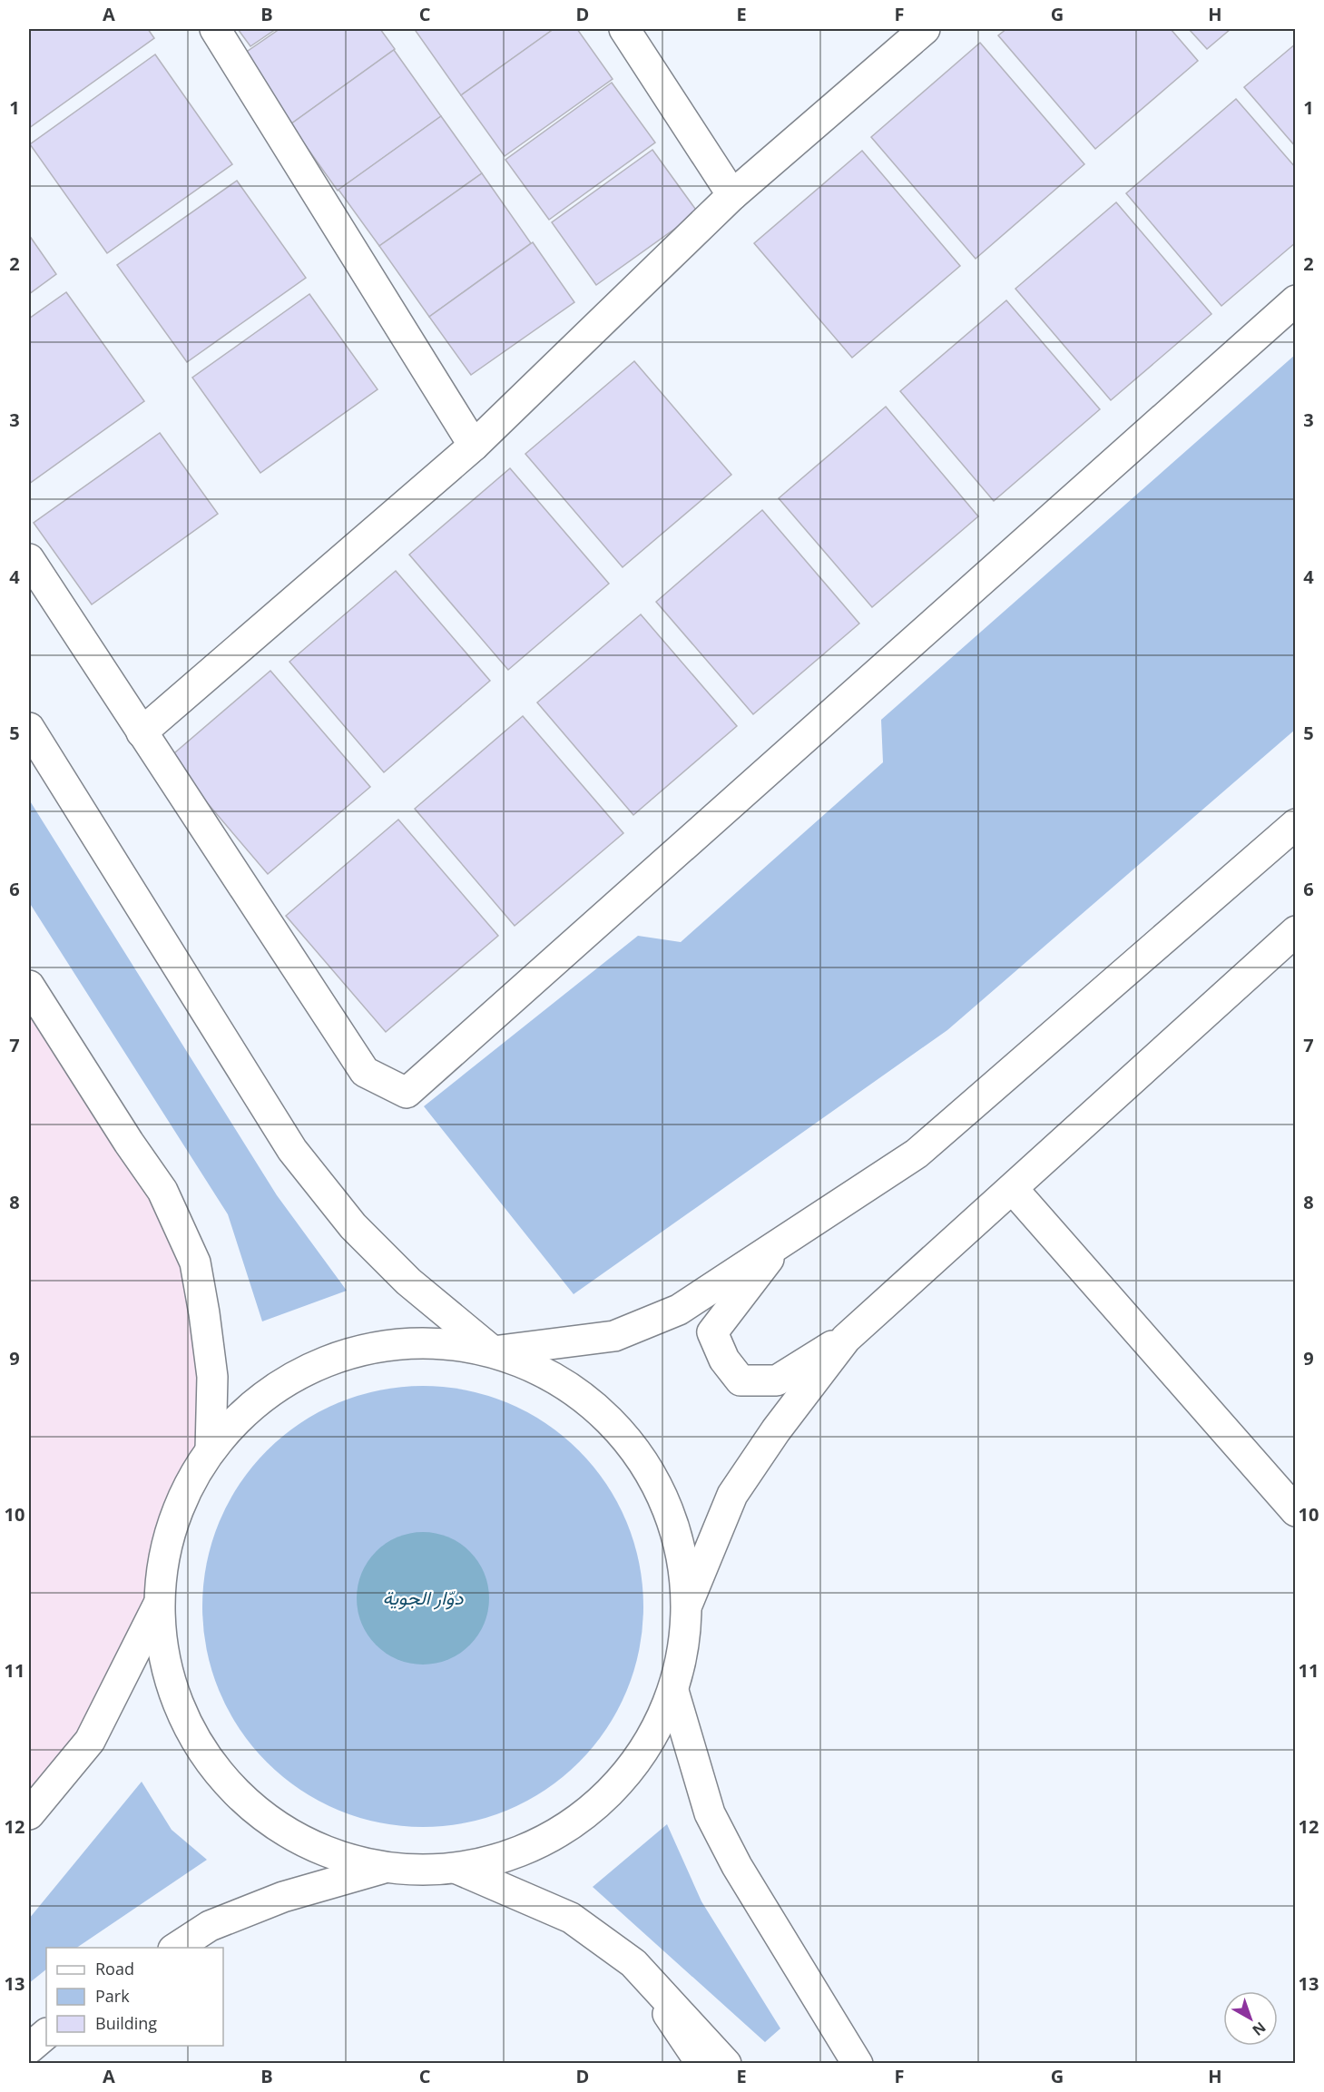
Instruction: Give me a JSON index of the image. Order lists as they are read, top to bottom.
{
  "water": ["دوّار الجوية"],
  "legend": ["Road", "Park", "Building"],
  "north": "bottom right",
  "grid": {
    "columns": [
      "A",
      "B",
      "C",
      "D",
      "E",
      "F",
      "G",
      "H"
    ],
    "rows": [
      "1",
      "2",
      "3",
      "4",
      "5",
      "6",
      "7",
      "8",
      "9",
      "10",
      "11",
      "12",
      "13"
    ]
  }
}
